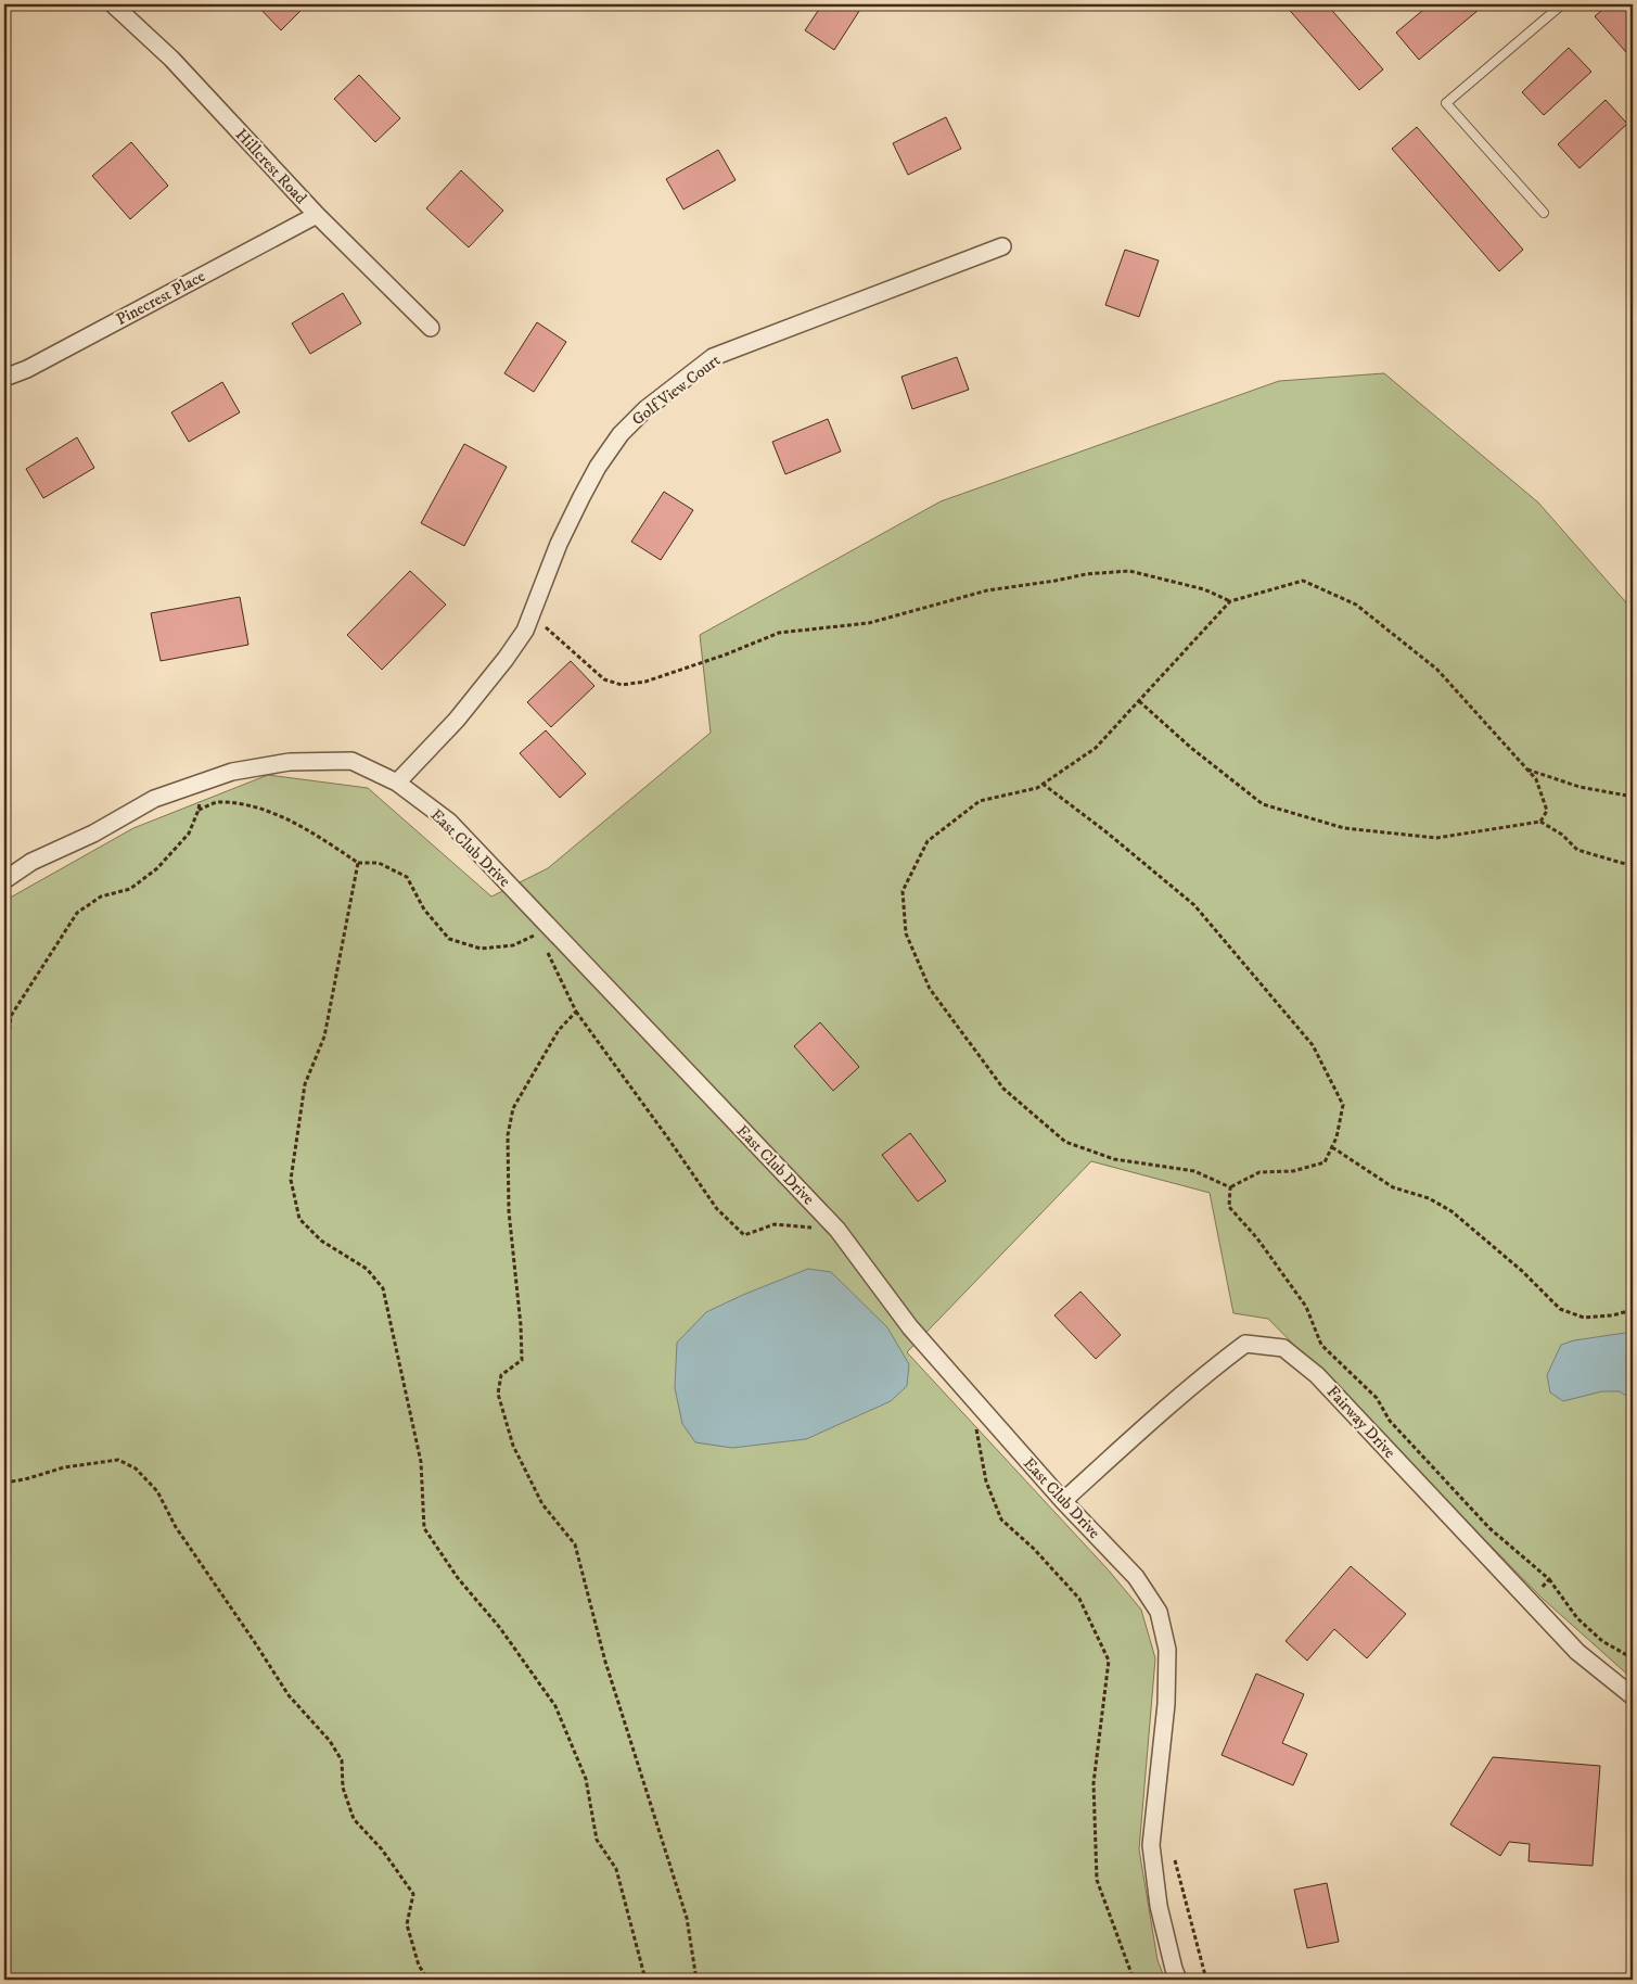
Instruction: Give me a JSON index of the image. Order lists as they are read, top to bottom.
{
  "streets": {
    "street": [
      "Hillcrest Road",
      "Pinecrest Place",
      "Golf View Court",
      "East Club Drive",
      "Fairway Drive"
    ]
  },
  "crossings": [
    ["Hillcrest Road", "Pinecrest Place"],
    ["Golf View Court", "East Club Drive"],
    ["East Club Drive", "Fairway Drive"]
  ]
}
